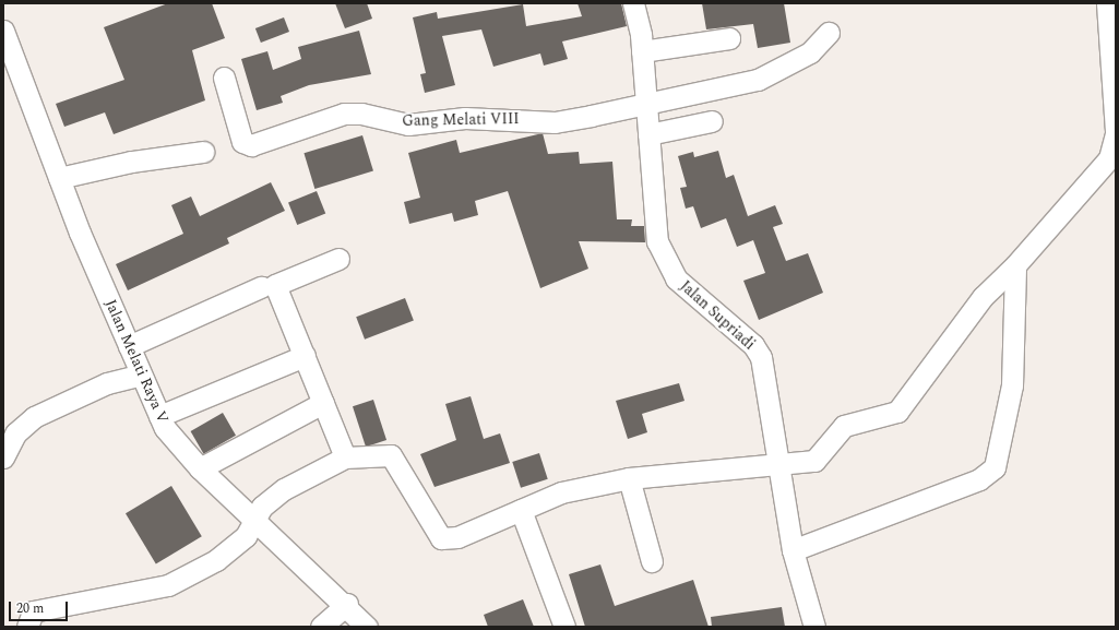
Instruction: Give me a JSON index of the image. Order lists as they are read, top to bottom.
{
  "streets": {
    "street": ["Gang Melati VIII", "Jalan Supriadi", "Jalan Melati Raya V"]
  },
  "crossings": [
    ["Gang Melati VIII", "Jalan Supriadi"]
  ],
  "scale_bar": "20 m"
}
